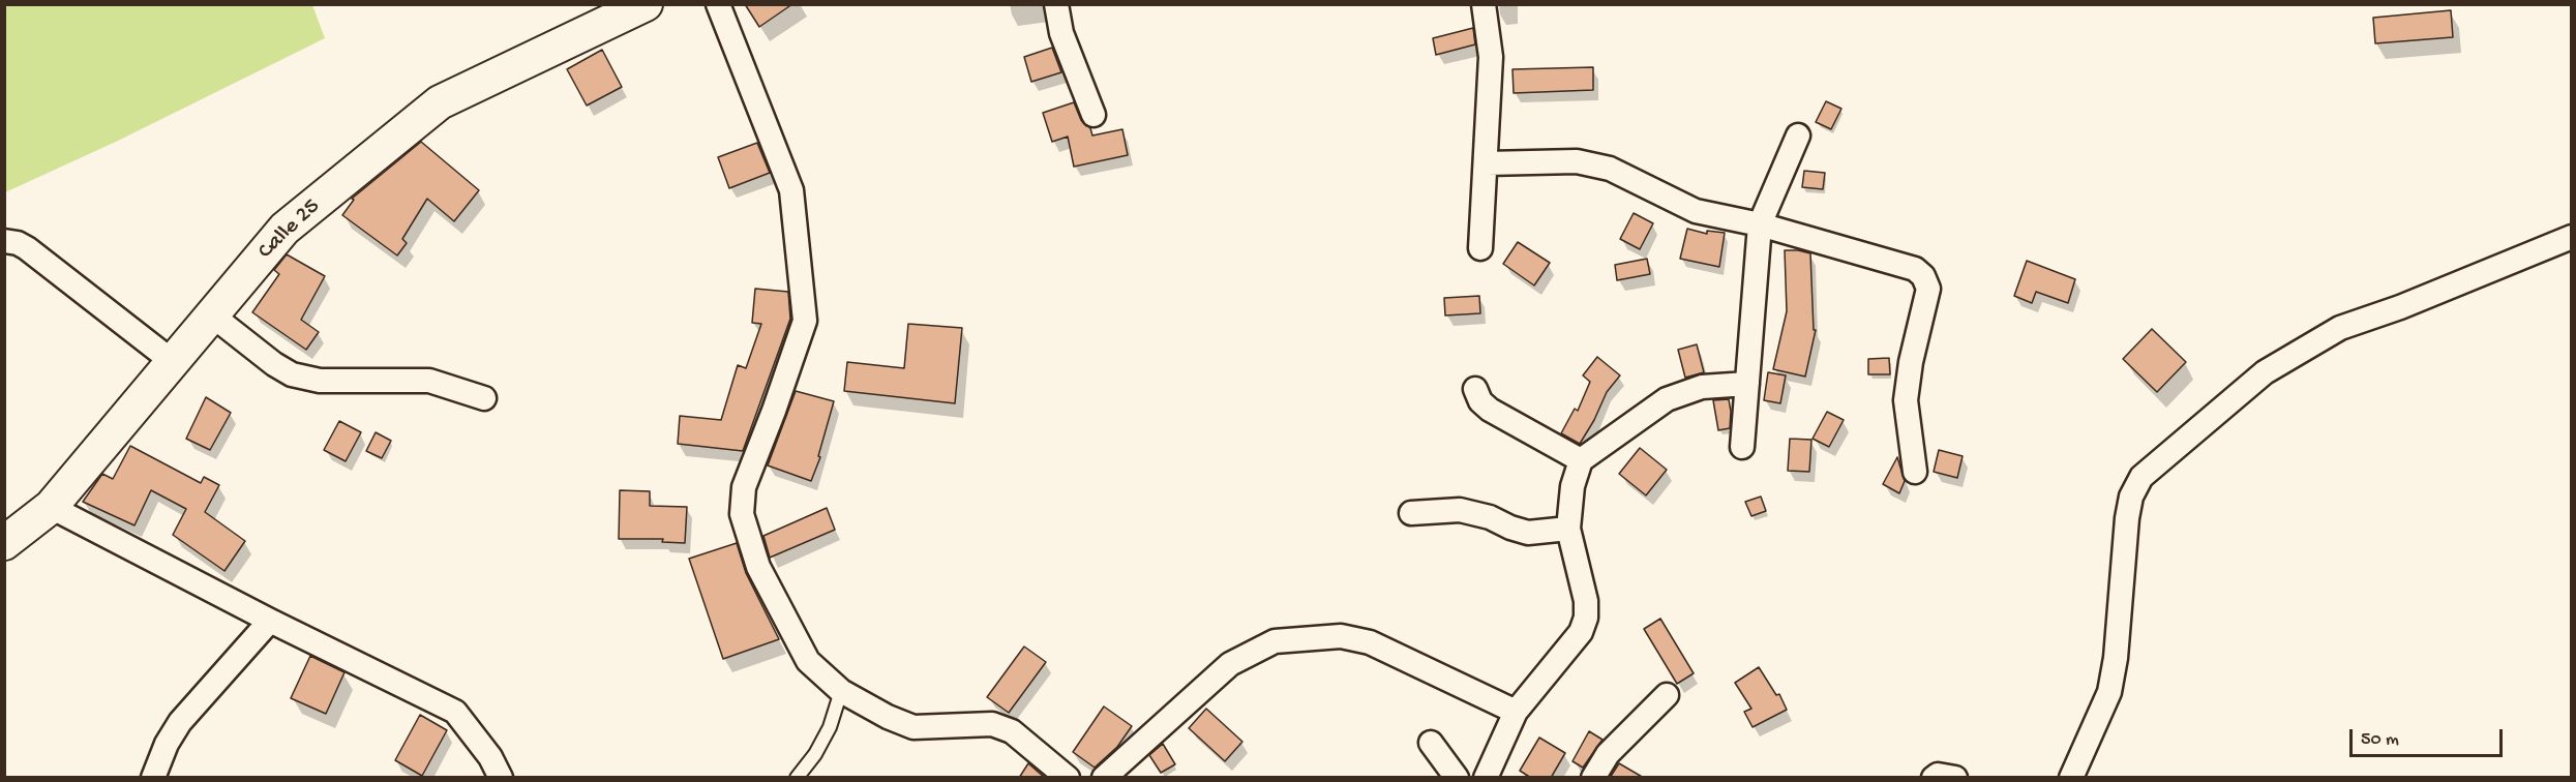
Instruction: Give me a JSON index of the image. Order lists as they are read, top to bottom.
{
  "streets": {
    "street": ["Calle 25"]
  },
  "scale_bar": "50 m"
}
